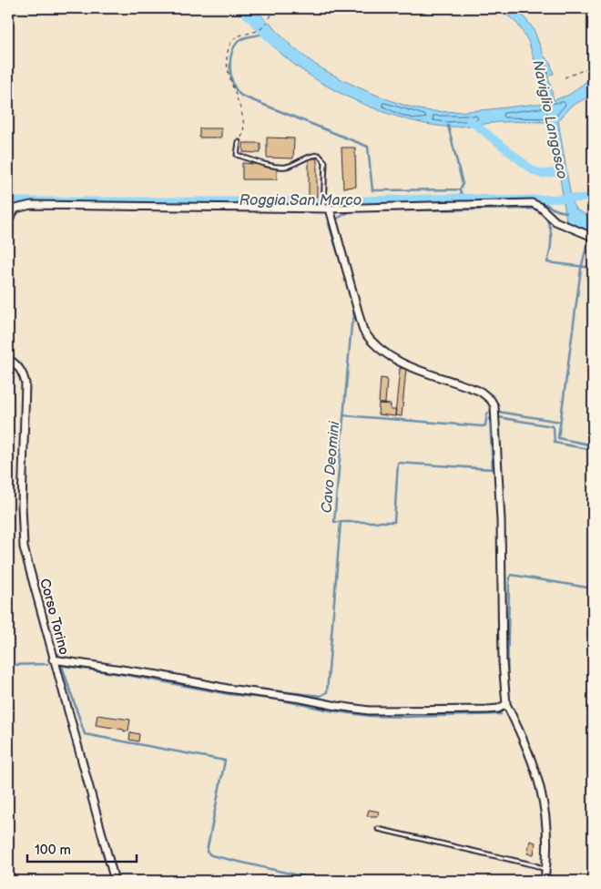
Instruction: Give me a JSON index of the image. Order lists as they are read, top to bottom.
{
  "streets": {
    "street": ["Corso Torino"]
  },
  "water": ["Naviglio Langosco", "Roggia San Marco", "Cavo Deomini"],
  "scale_bar": "100 m"
}
